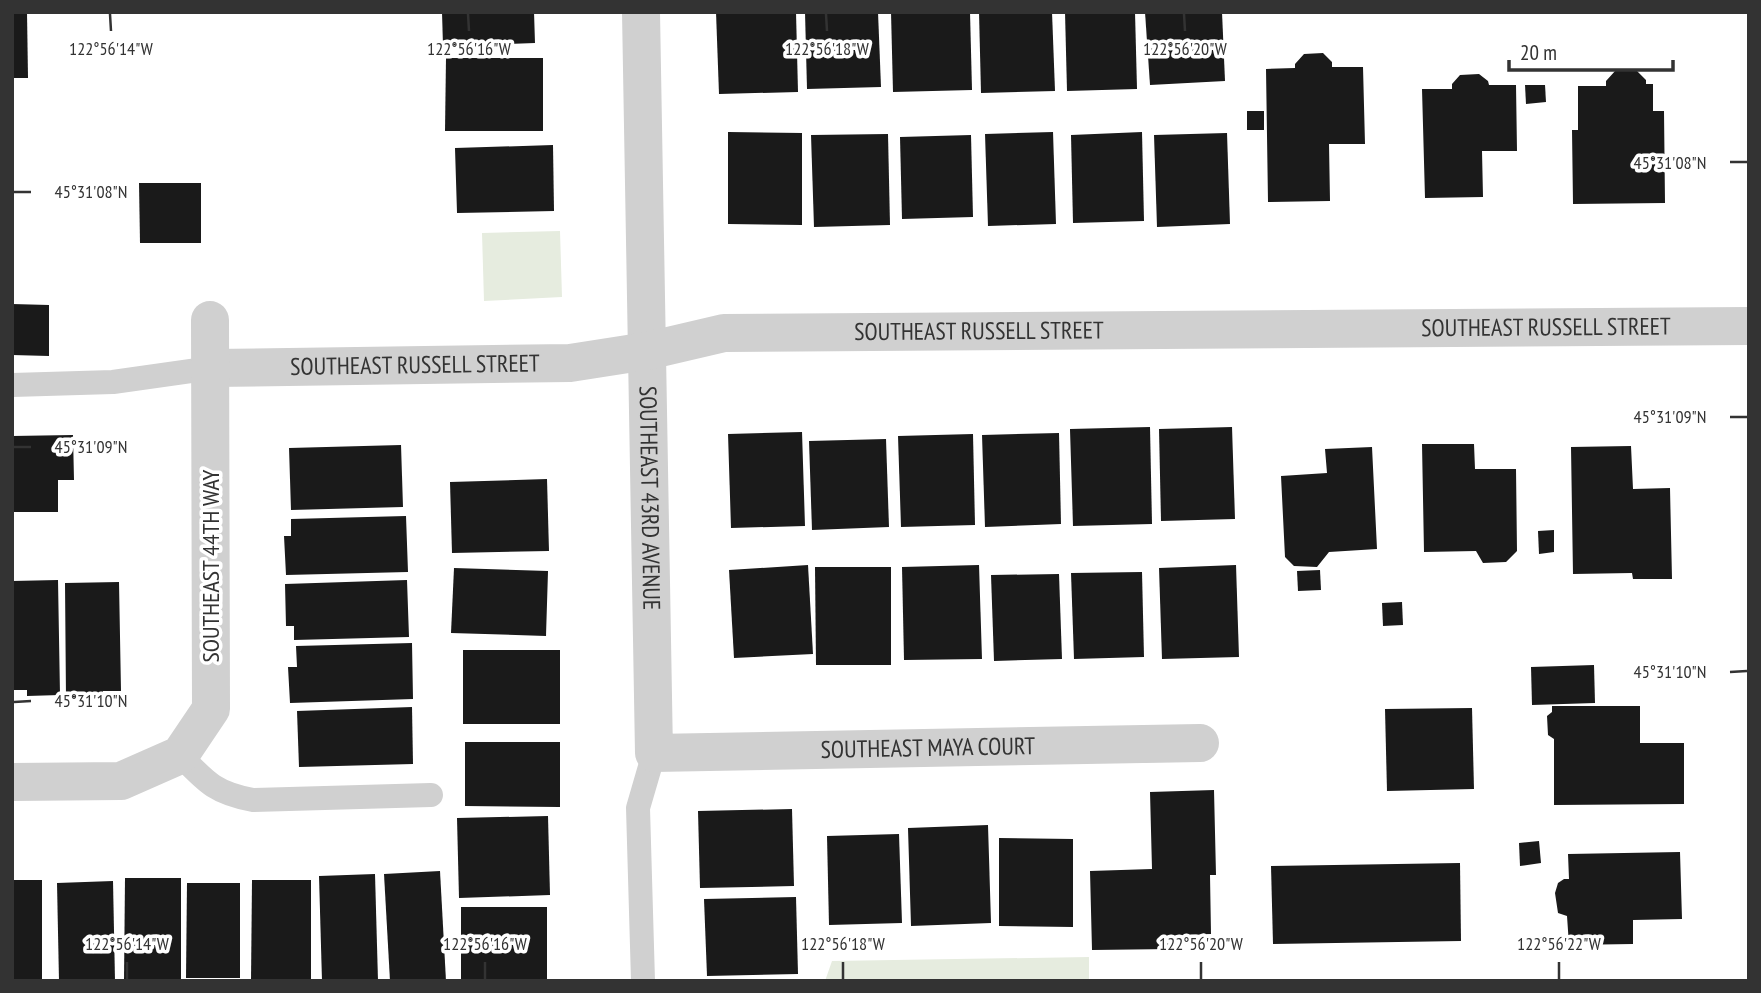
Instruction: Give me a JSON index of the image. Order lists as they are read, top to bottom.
{
  "streets": {
    "street": [
      "SOUTHEAST RUSSELL STREET",
      "SOUTHEAST 43RD AVENUE",
      "SOUTHEAST 44TH WAY",
      "SOUTHEAST MAYA COURT"
    ]
  },
  "crossings": [
    ["SOUTHEAST RUSSELL STREET", "SOUTHEAST 43RD AVENUE"],
    ["SOUTHEAST RUSSELL STREET", "SOUTHEAST 44TH WAY"],
    ["SOUTHEAST 43RD AVENUE", "SOUTHEAST MAYA COURT"]
  ],
  "scale_bar": "20 m",
  "coordinates": [
    "122°56'14\"W",
    "122°56'16\"W",
    "122°56'18\"W",
    "122°56'20\"W",
    "45°31'08\"N",
    "45°31'09\"N",
    "45°31'10\"N",
    "122°56'22\"W"
  ]
}
